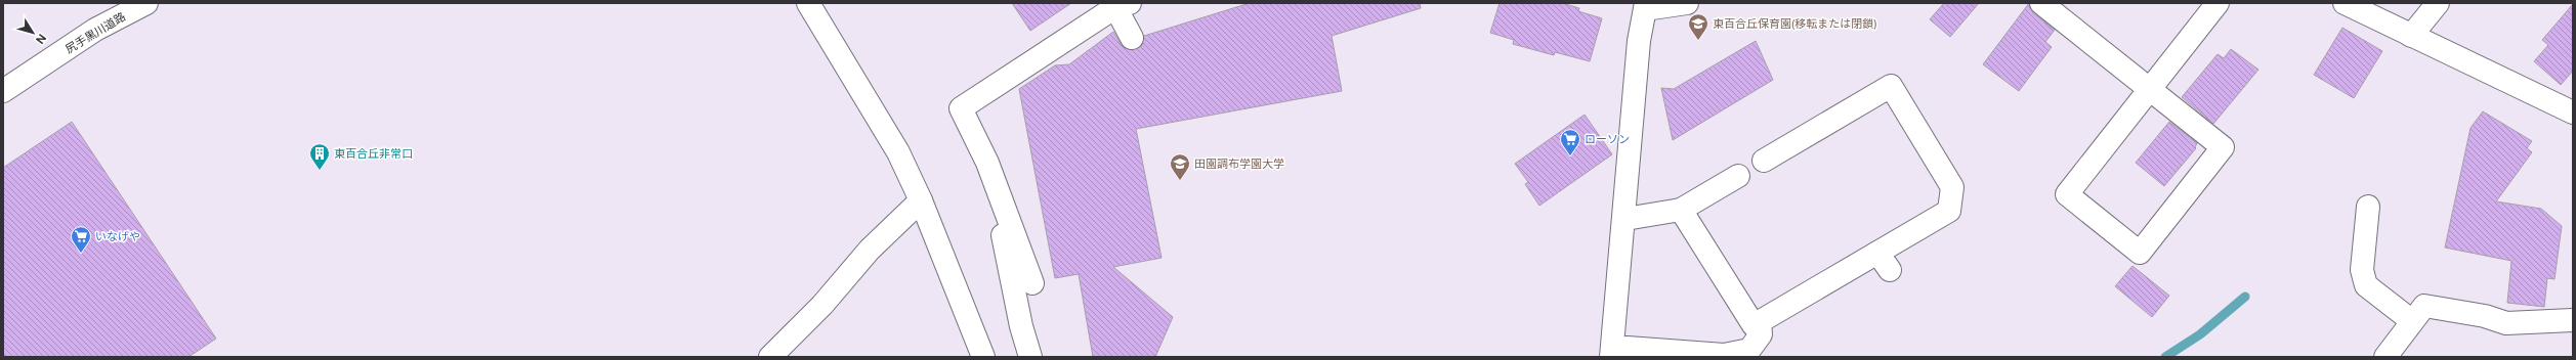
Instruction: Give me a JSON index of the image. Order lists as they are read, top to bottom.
{
  "streets": {
    "street": ["尻手黒川道路"]
  },
  "places": {
    "school or university": ["東百合丘保育園(移転または閉鎖)", "田園調布学園大学"],
    "supermarket": ["ローソン", "いなげや"],
    "building": ["東百合丘非常口"]
  },
  "north": "bottom right"
}
